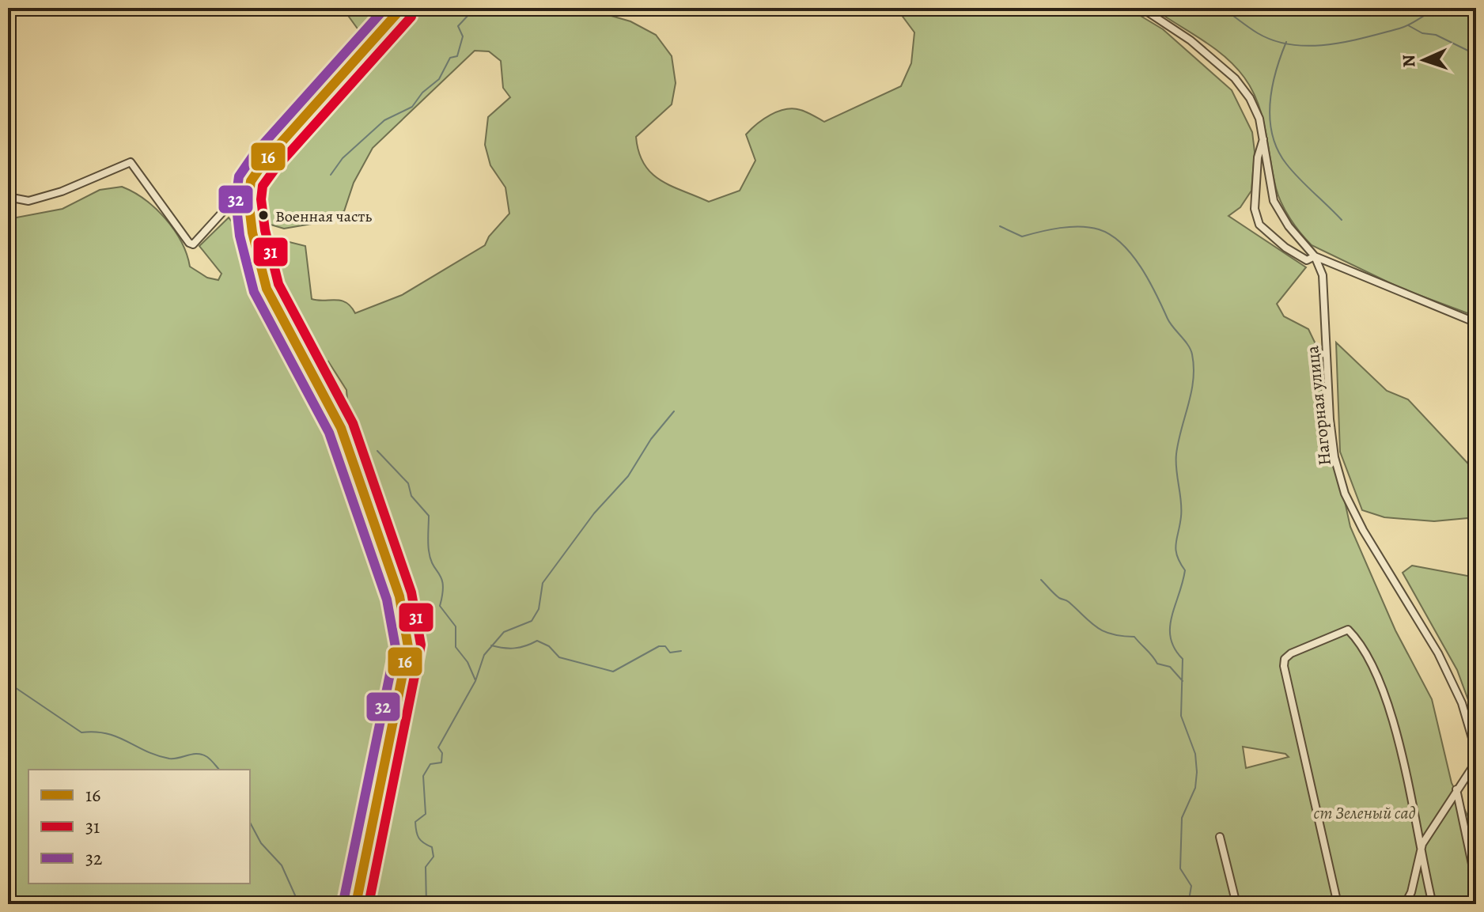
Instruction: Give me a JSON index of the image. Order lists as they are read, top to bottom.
{
  "streets": {
    "street": ["Нагорная улица"]
  },
  "parks": ["ст Зеленый сад"],
  "places": ["Военная часть"],
  "lines": ["transit line 16", "transit line 32", "transit line 31"],
  "legend": ["16", "31", "32"],
  "north": "left"
}
